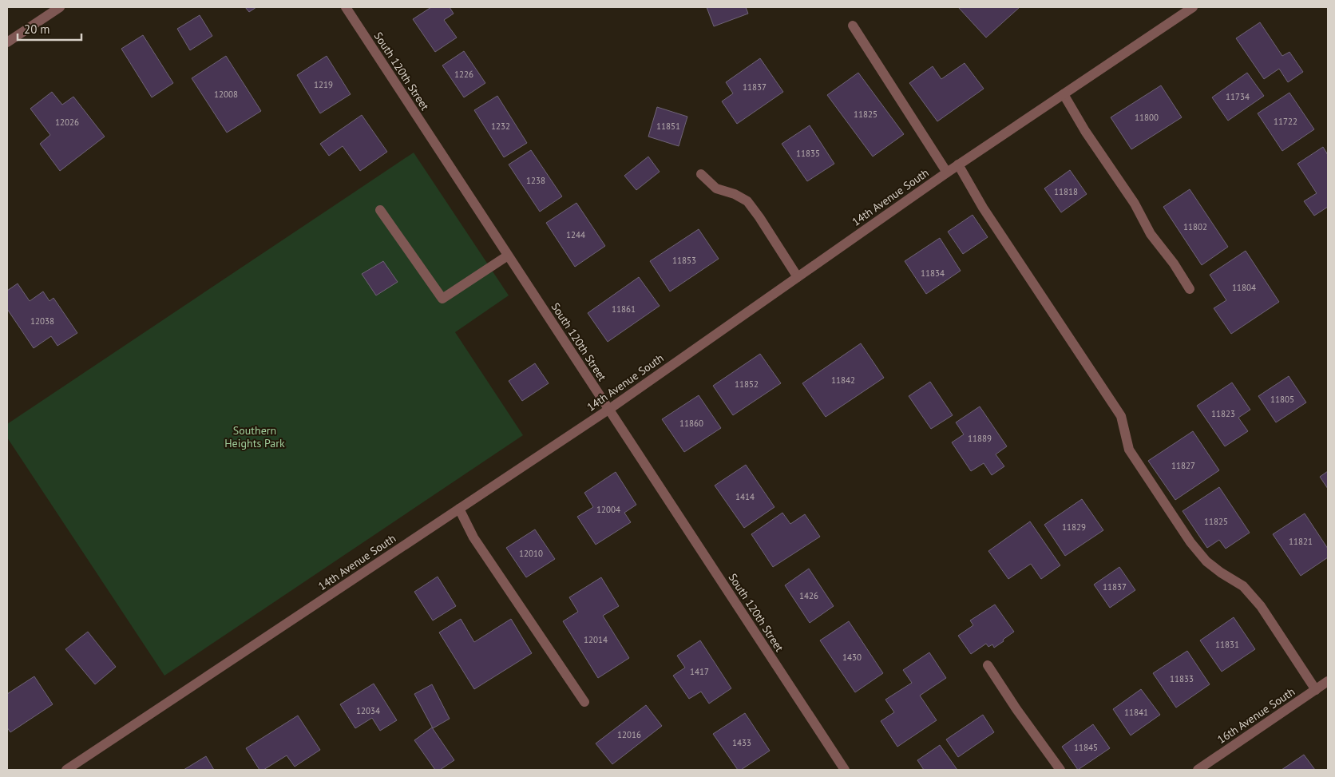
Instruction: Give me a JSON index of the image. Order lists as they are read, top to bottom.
{
  "streets": {
    "street": ["South 120th Street", "14th Avenue South", "16th Avenue South"]
  },
  "crossings": [
    ["South 120th Street", "14th Avenue South"]
  ],
  "parks": ["Southern Heights Park"],
  "house_numbers": [
    "1226",
    "1219",
    "11837",
    "12008",
    "11734",
    "11825",
    "11800",
    "11722",
    "12026",
    "1232",
    "11851",
    "11835",
    "1238",
    "11818",
    "11802",
    "1244",
    "11853",
    "11834",
    "11804",
    "11861",
    "12038",
    "11842",
    "11852",
    "11805",
    "11823",
    "11860",
    "11889",
    "11827",
    "1414",
    "12004",
    "11825",
    "11829",
    "11821",
    "12010",
    "11837",
    "1426",
    "12014",
    "11831",
    "1430",
    "1417",
    "11833",
    "12034",
    "11841",
    "12016",
    "1433",
    "11845"
  ],
  "scale_bar": "20 m"
}
